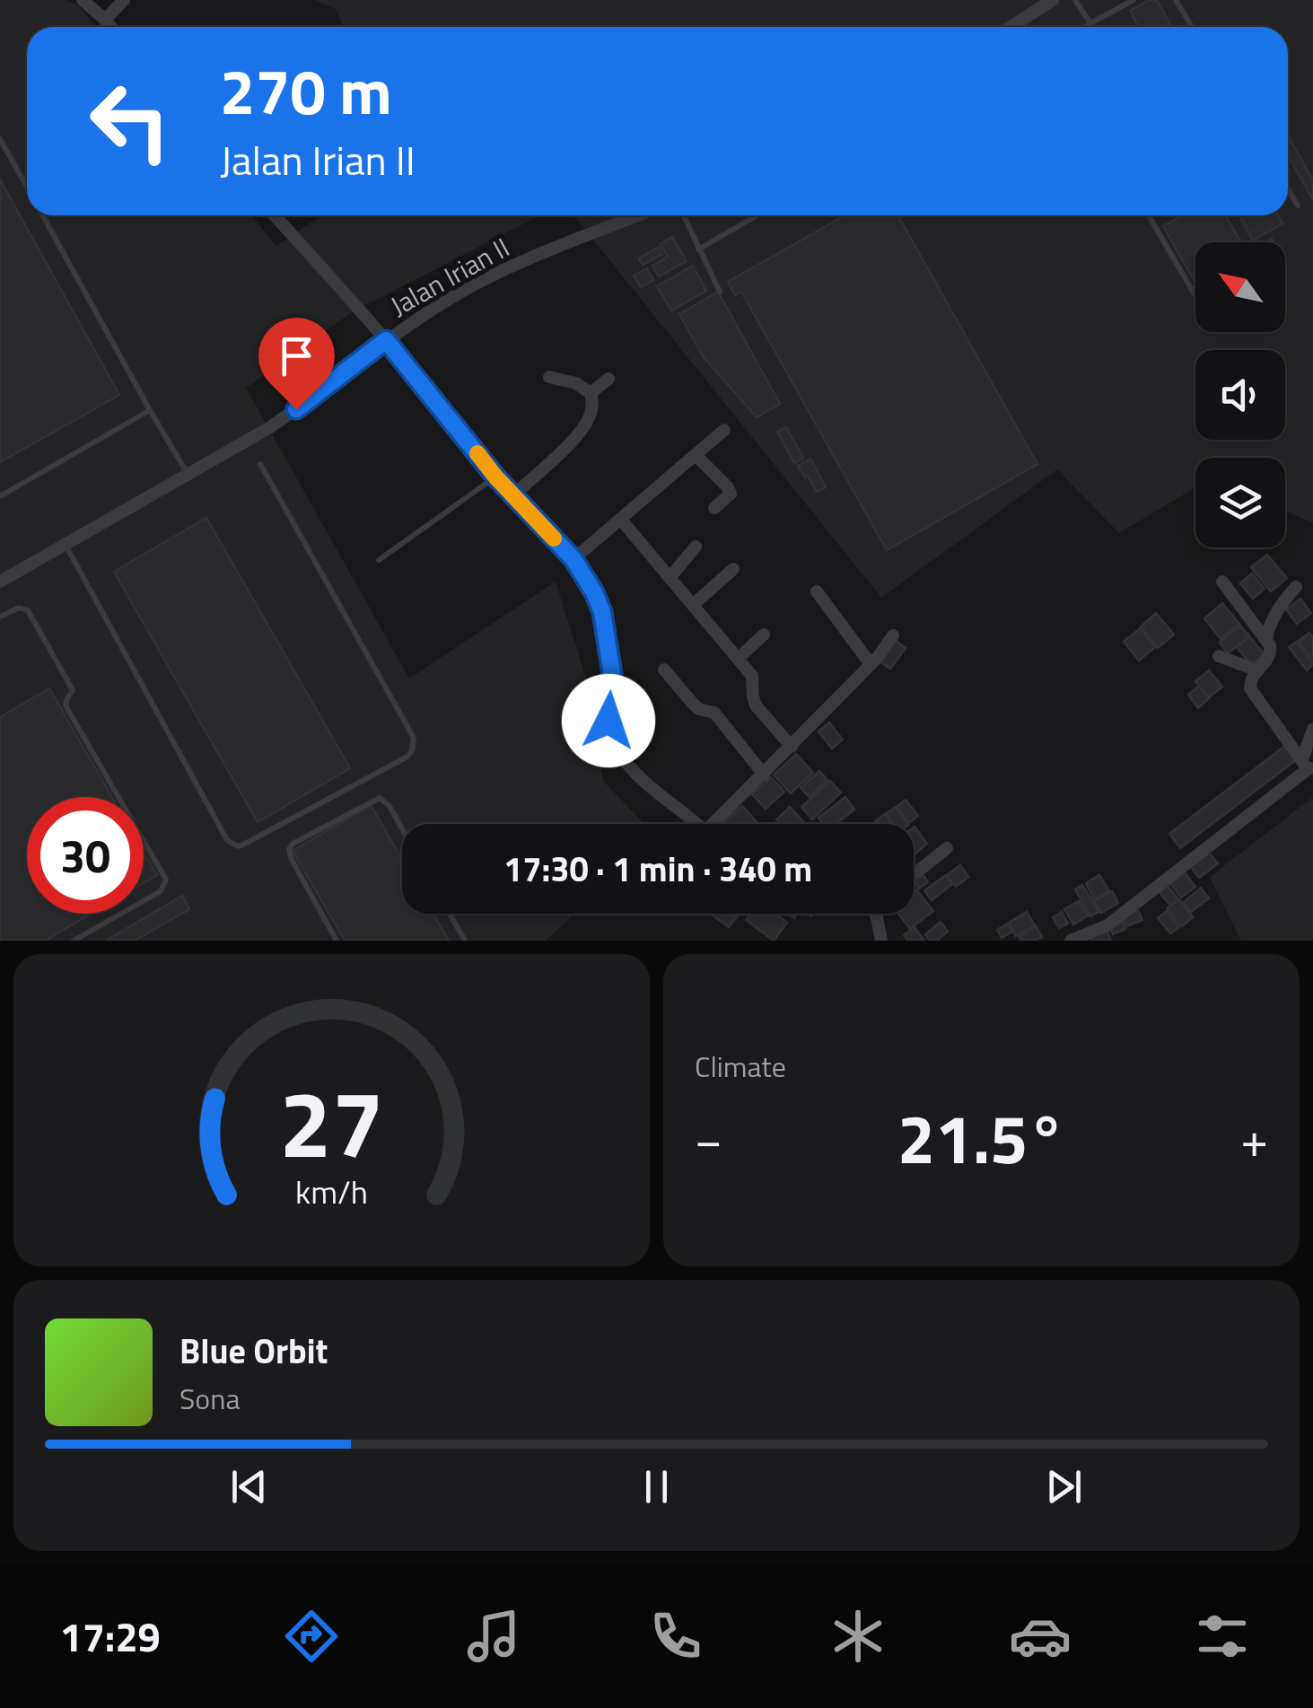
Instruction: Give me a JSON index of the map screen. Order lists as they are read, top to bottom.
{
  "streets": {
    "street": ["Jalan Irian II"]
  },
  "north": "top left",
  "page": {
    "turn": ["270 m", "Jalan Irian II"],
    "limit": "30",
    "trip": "17:30 · 1 min · 340 m",
    "tile": "Climate",
    "heat": ["−", "21.5°", "+"],
    "song": ["Blue Orbit", "Sona"],
    "tabs": "17:29",
    "gauge": ["27", "km/h"]
  }
}
